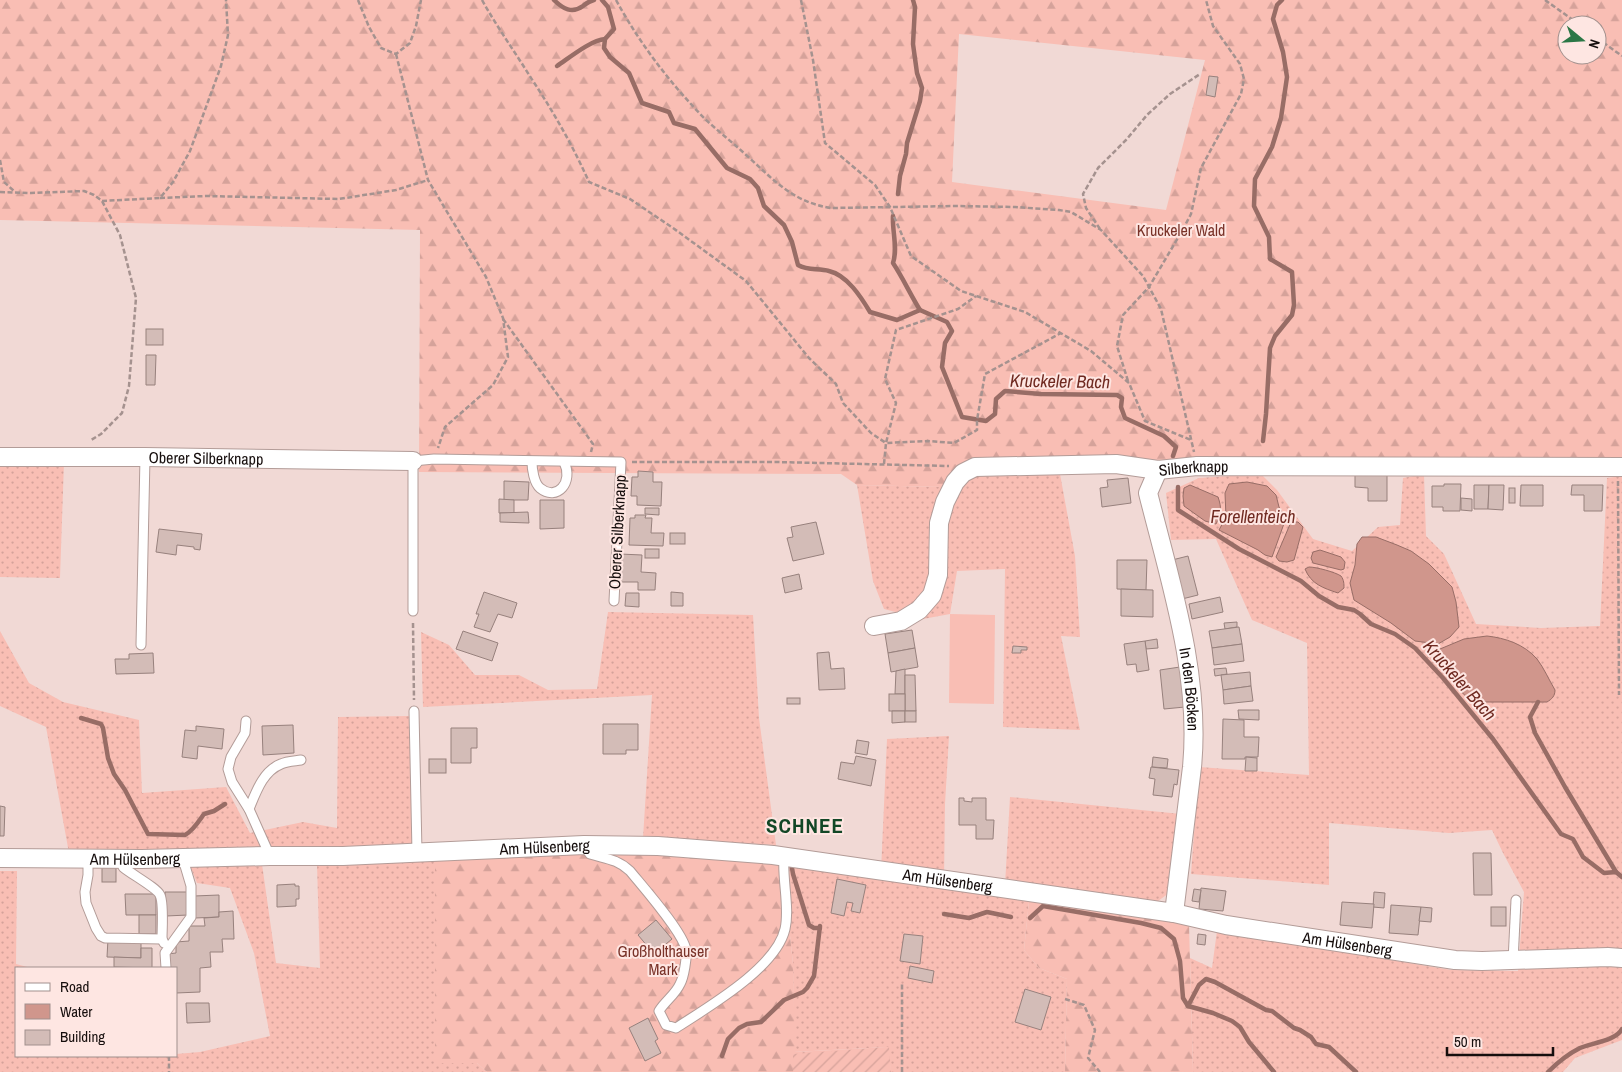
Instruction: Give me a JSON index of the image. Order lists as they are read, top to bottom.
{
  "streets": {
    "street": [
      "Oberer Silberknapp",
      "Silberknapp",
      "In den Böcken",
      "Am Hülsenberg"
    ]
  },
  "crossings": [
    ["Silberknapp", "In den Böcken"],
    ["In den Böcken", "Am Hülsenberg"]
  ],
  "districts": ["SCHNEE"],
  "water": ["Kruckeler Bach", "Forellenteich"],
  "parks": ["Kruckeler Wald", "Großholthauser Mark"],
  "legend": ["Road", "Water", "Building"],
  "scale_bar": "50 m",
  "north": "right"
}
